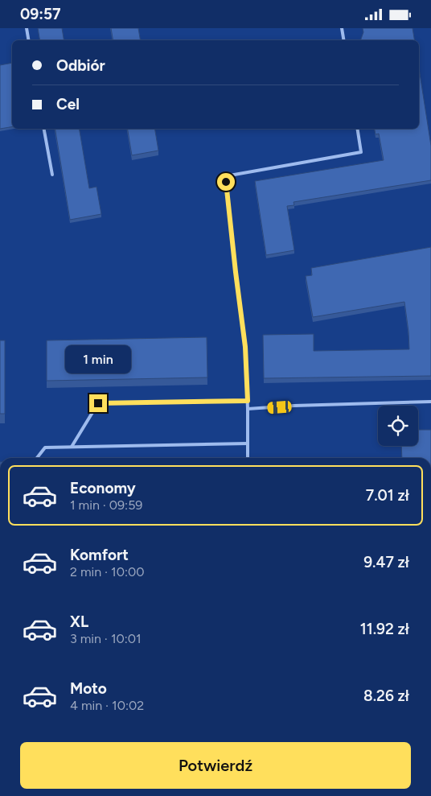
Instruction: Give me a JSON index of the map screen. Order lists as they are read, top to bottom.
{
  "page": {
    "status": "09:57",
    "banner": ["Odbiór", "Cel"],
    "bubble": "1 min",
    "list": [
      {
        "name": "Economy",
        "note": "1 min · 09:59",
        "value": "7.01 zł"
      },
      {
        "name": "Komfort",
        "note": "2 min · 10:00",
        "value": "9.47 zł"
      },
      {
        "name": "XL",
        "note": "3 min · 10:01",
        "value": "11.92 zł"
      },
      {
        "name": "Moto",
        "note": "4 min · 10:02",
        "value": "8.26 zł"
      }
    ],
    "buttons": "Potwierdź"
  }
}
